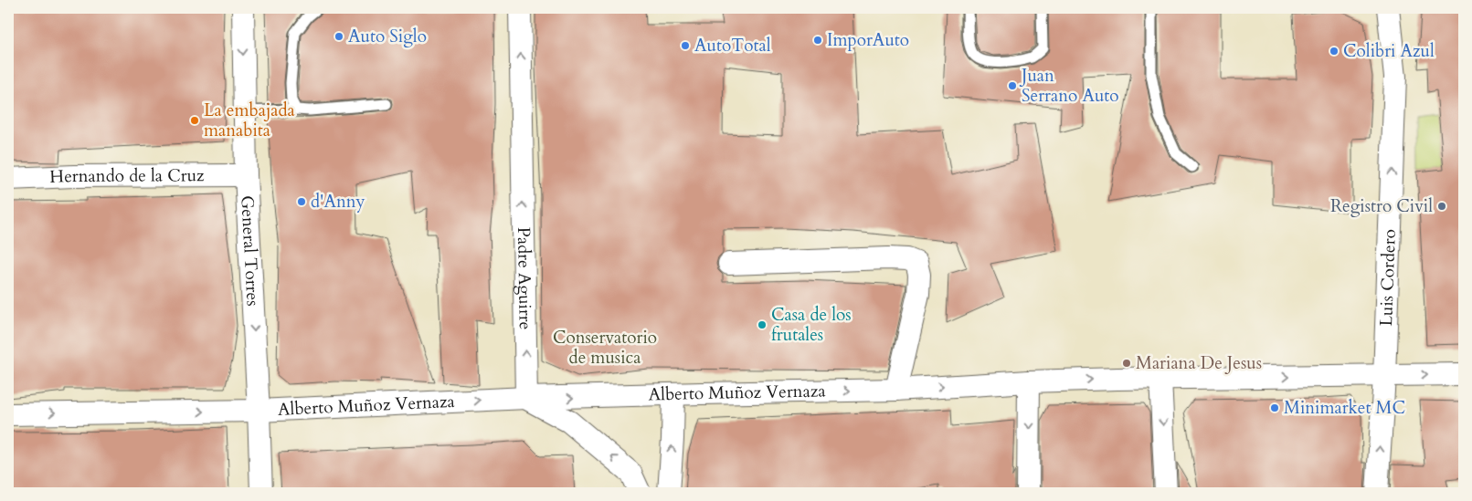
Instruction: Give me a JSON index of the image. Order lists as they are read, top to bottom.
{
  "streets": {
    "street": [
      "Hernando de la Cruz",
      "General Torres",
      "Luis Cordero",
      "Padre Aguirre",
      "Alberto Muñoz Vernaza"
    ]
  },
  "crossings": [
    ["Hernando de la Cruz", "General Torres"],
    ["General Torres", "Alberto Muñoz Vernaza"],
    ["Luis Cordero", "Alberto Muñoz Vernaza"],
    ["Padre Aguirre", "Alberto Muñoz Vernaza"]
  ],
  "one_way": [
    "General Torres",
    "Luis Cordero",
    "Padre Aguirre",
    "Alberto Muñoz Vernaza"
  ],
  "parks": ["Conservatorio de musica"],
  "places": [
    "Auto Siglo",
    "ImporAuto",
    "AutoTotal",
    "Colibri Azul",
    "Juan Serrano Auto",
    "La embajada manabita",
    "d'Anny",
    "Registro Civil",
    "Casa de los frutales",
    "Mariana De Jesus",
    "Minimarket MC"
  ]
}
